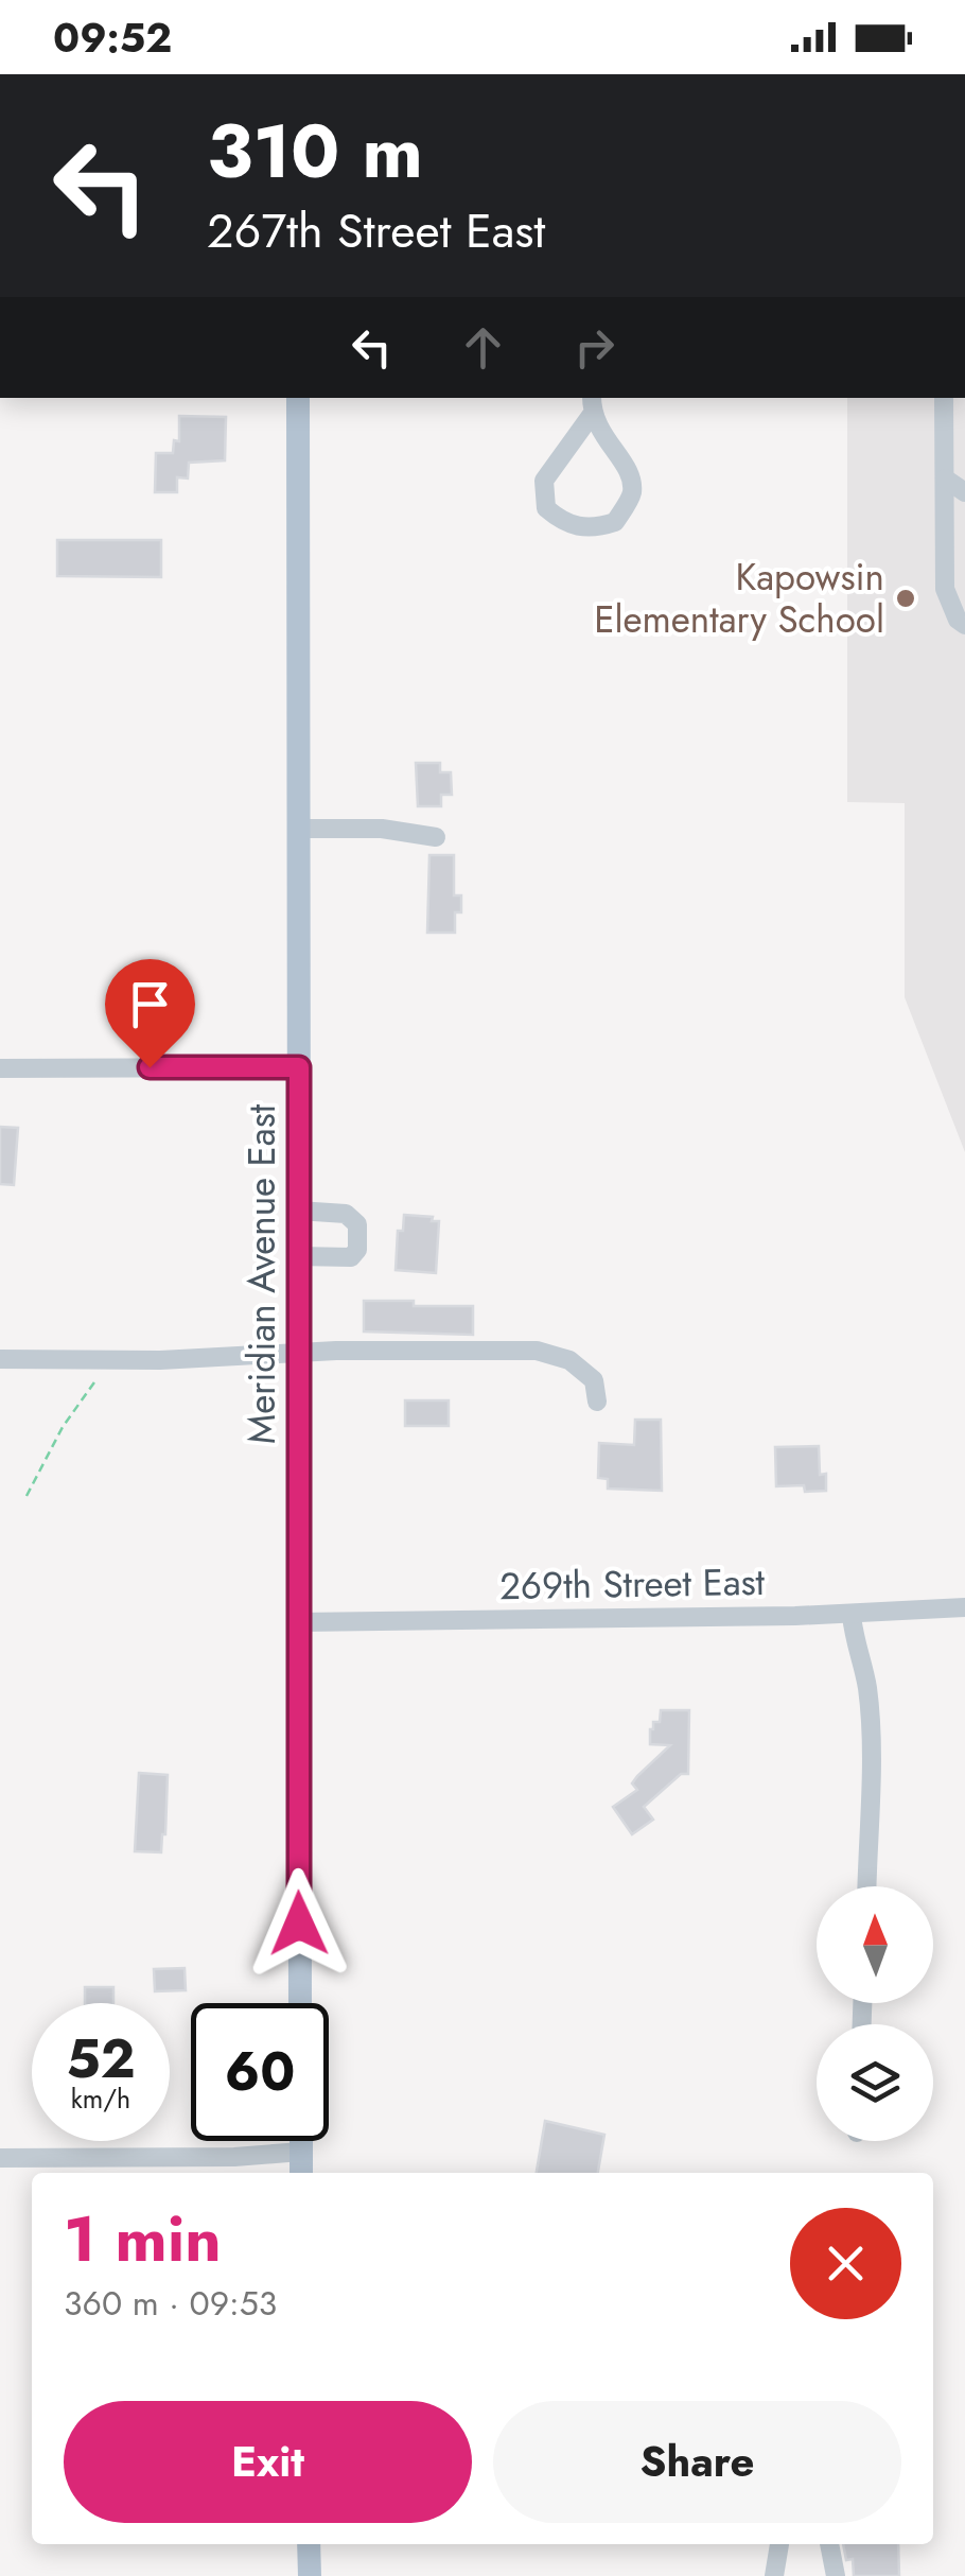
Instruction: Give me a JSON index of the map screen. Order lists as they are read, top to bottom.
{
  "streets": {
    "main road": ["Meridian Avenue East"],
    "street": ["269th Street East"]
  },
  "crossings": [
    ["Meridian Avenue East", "269th Street East"]
  ],
  "places": ["Kapowsin Elementary School"],
  "north": "top",
  "page": {
    "status": "09:52",
    "turn": ["310 m", "267th Street East"],
    "speed": "52 km/h",
    "limit": "60",
    "heading": ["1 min", "360 m · 09:53"],
    "buttons": ["Exit", "Share"]
  }
}
